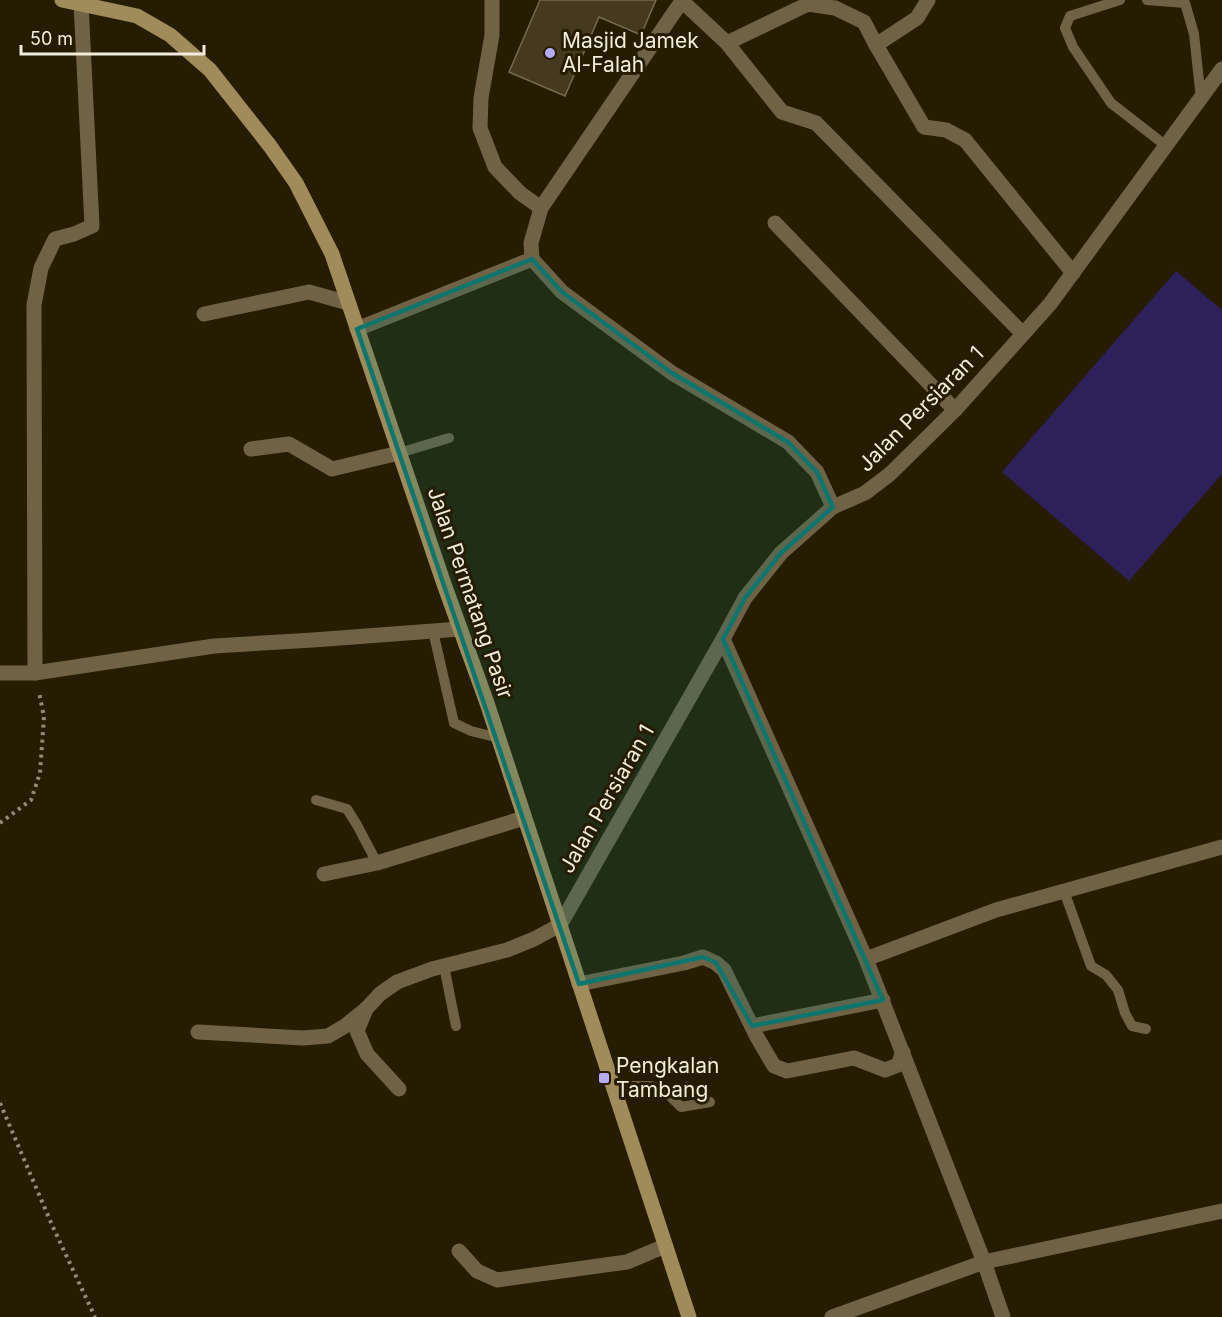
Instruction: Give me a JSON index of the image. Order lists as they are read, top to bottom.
{
  "streets": {
    "main road": ["Jalan Permatang Pasir"],
    "street": ["Jalan Persiaran 1"]
  },
  "crossings": [
    ["Jalan Persiaran 1", "Jalan Permatang Pasir"]
  ],
  "places": {
    "other": ["Masjid Jamek Al-Falah"],
    "transit": ["Pengkalan Tambang"]
  },
  "scale_bar": "50 m"
}
